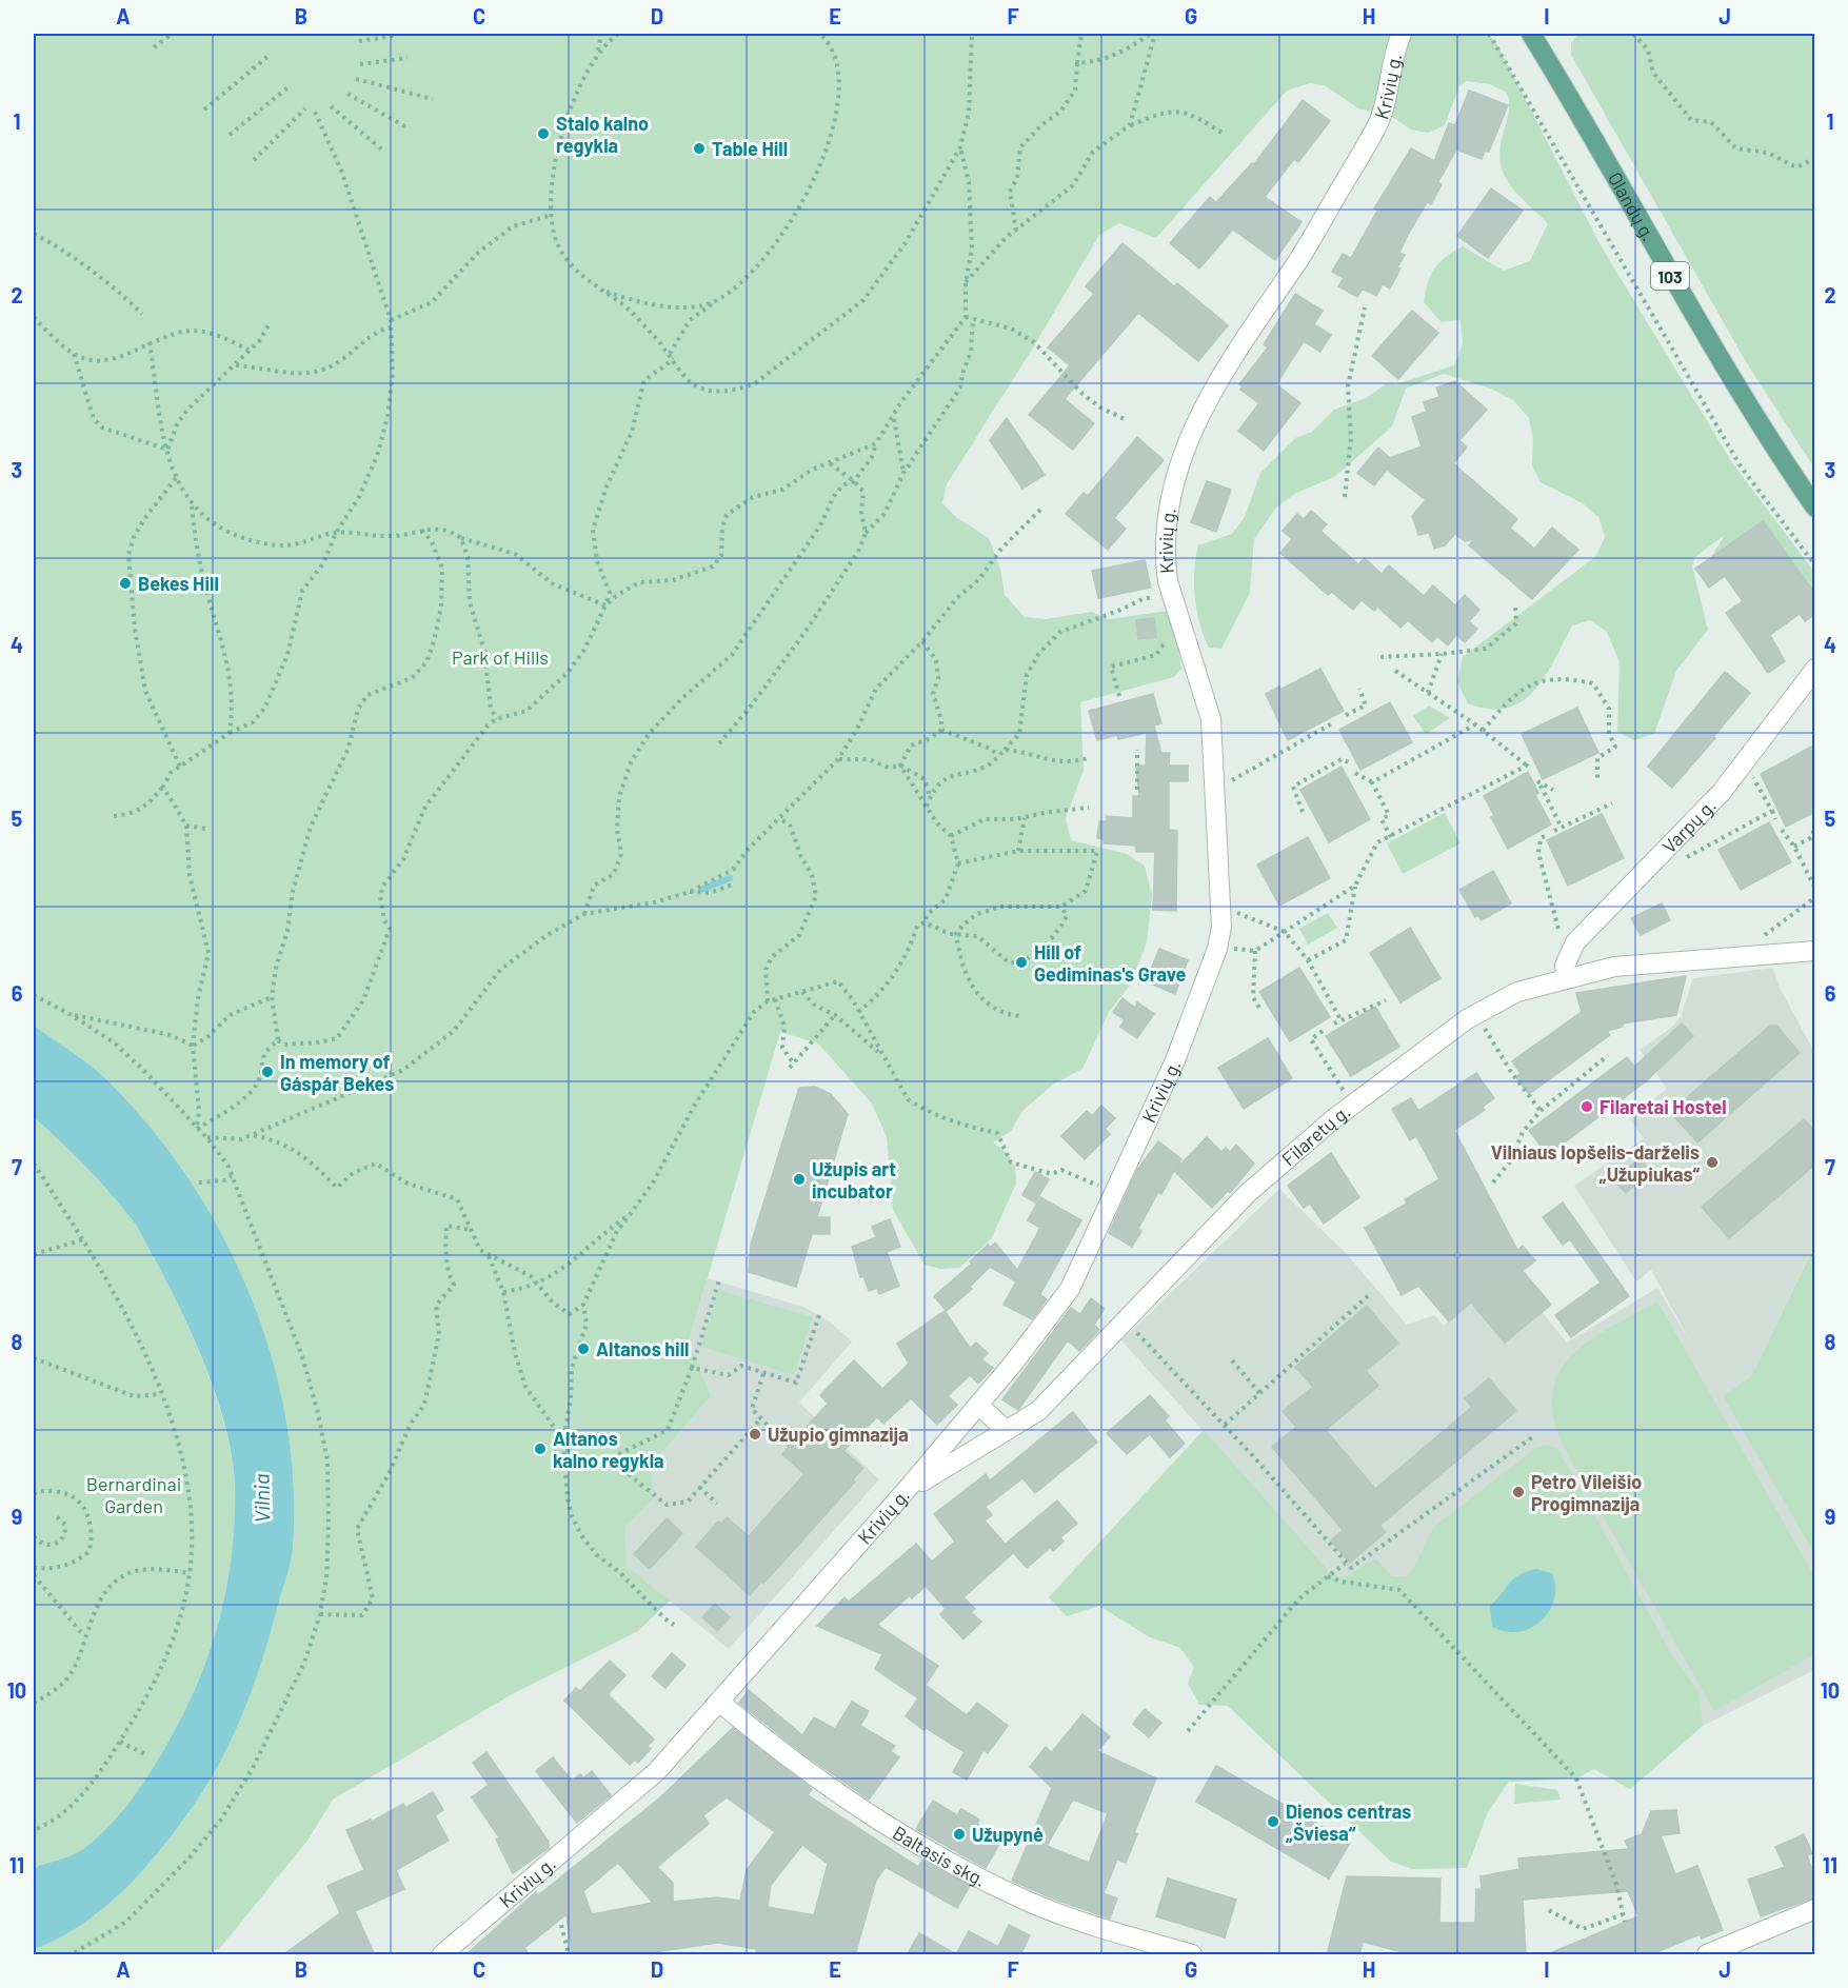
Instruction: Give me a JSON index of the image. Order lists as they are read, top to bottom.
{
  "streets": {
    "main road": ["Olandų g.", "103"],
    "street": [
      "Krivių g.",
      "Varpų g.",
      "Filaretų g.",
      "Baltasis skg."
    ]
  },
  "crossings": [
    ["Krivių g.", "Filaretų g."],
    ["Krivių g.", "Baltasis skg."]
  ],
  "water": ["Vilnia"],
  "parks": ["Park of Hills", "Bernardinai Garden"],
  "places": [
    "Stalo kalno regykla",
    "Table Hill",
    "Bekes Hill",
    "Hill of Gediminas's Grave",
    "In memory of Gáspár Bekes",
    "Filaretai Hostel",
    "Vilniaus lopšelis-darželis „Užupiukas“",
    "Užupis art incubator",
    "Altanos hill",
    "Užupio gimnazija",
    "Altanos kalno regykla",
    "Petro Vileišio Progimnazija",
    "Dienos centras „Šviesa“",
    "Užupynė"
  ],
  "grid": {
    "columns": [
      "A",
      "B",
      "C",
      "D",
      "E",
      "F",
      "G",
      "H",
      "I",
      "J"
    ],
    "rows": [
      "1",
      "2",
      "3",
      "4",
      "5",
      "6",
      "7",
      "8",
      "9",
      "10",
      "11"
    ]
  }
}
